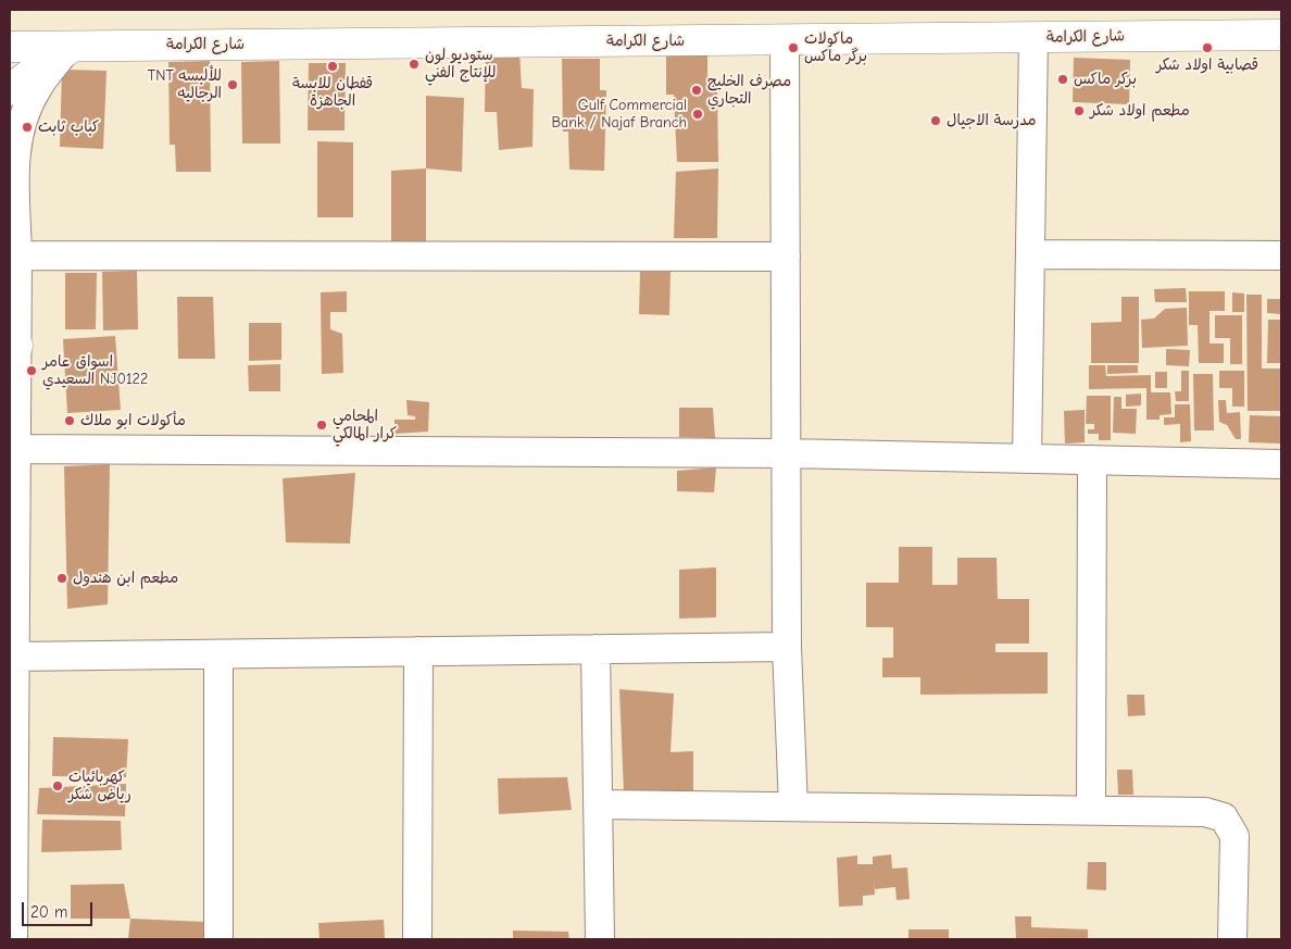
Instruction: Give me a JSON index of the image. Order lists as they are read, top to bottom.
{
  "streets": {
    "main road": ["شارع الكرامة"]
  },
  "places": [
    "ماكولات برگر ماكس",
    "قصابية اولاد شكر",
    "ستوديو لون للإنتاج الفني",
    "قفطان للابسة الجاهزة",
    "بركر ماكس",
    "TNT للألبسه الرجاليه",
    "مصرف الخليج التجاري",
    "مطعم اولاد شكر",
    "Gulf Commercial Bank / Najaf Branch",
    "مدرسة الاجيال",
    "كباب ثابت",
    "اسواق عامر السعيدي NJ0122",
    "مأكولات ابو ملاك",
    "المحامي كرار المالكي",
    "مطعم ابن هندول",
    "كهربائيات رياض شكر"
  ],
  "scale_bar": "20 m"
}
